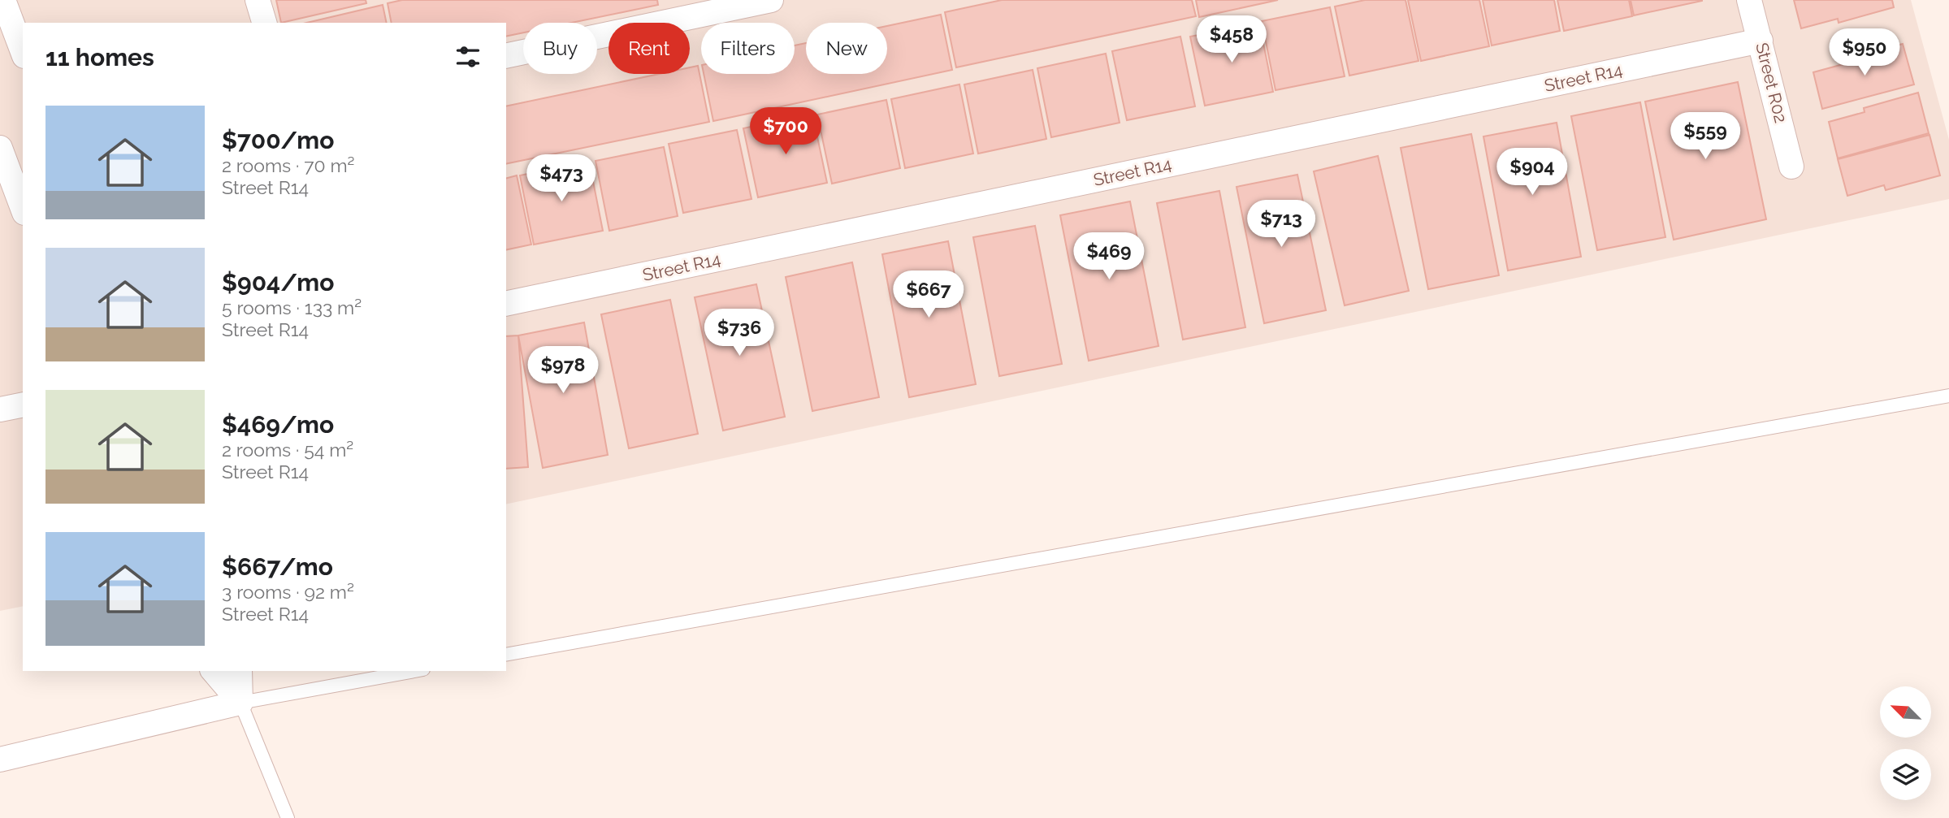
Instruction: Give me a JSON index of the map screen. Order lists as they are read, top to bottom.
{
  "streets": {
    "street": ["Street R14", "Street R02"]
  },
  "crossings": [
    ["Street R14", "Street R02"]
  ],
  "north": "top left",
  "page": {
    "price": [
      "$458",
      "$950",
      "$700",
      "$559",
      "$904",
      "$473",
      "$713",
      "$469",
      "$667",
      "$736",
      "$978"
    ],
    "chip": [
      "Buy",
      "Rent",
      "Filters",
      "New"
    ],
    "heading": "11 homes",
    "list": [
      {
        "name": "$700/mo",
        "note": "2 rooms · 70 m² · Street R14"
      },
      {
        "name": "$904/mo",
        "note": "5 rooms · 133 m² · Street R14"
      },
      {
        "name": "$469/mo",
        "note": "2 rooms · 54 m² · Street R14"
      },
      {
        "name": "$667/mo",
        "note": "3 rooms · 92 m² · Street R14"
      }
    ]
  }
}
